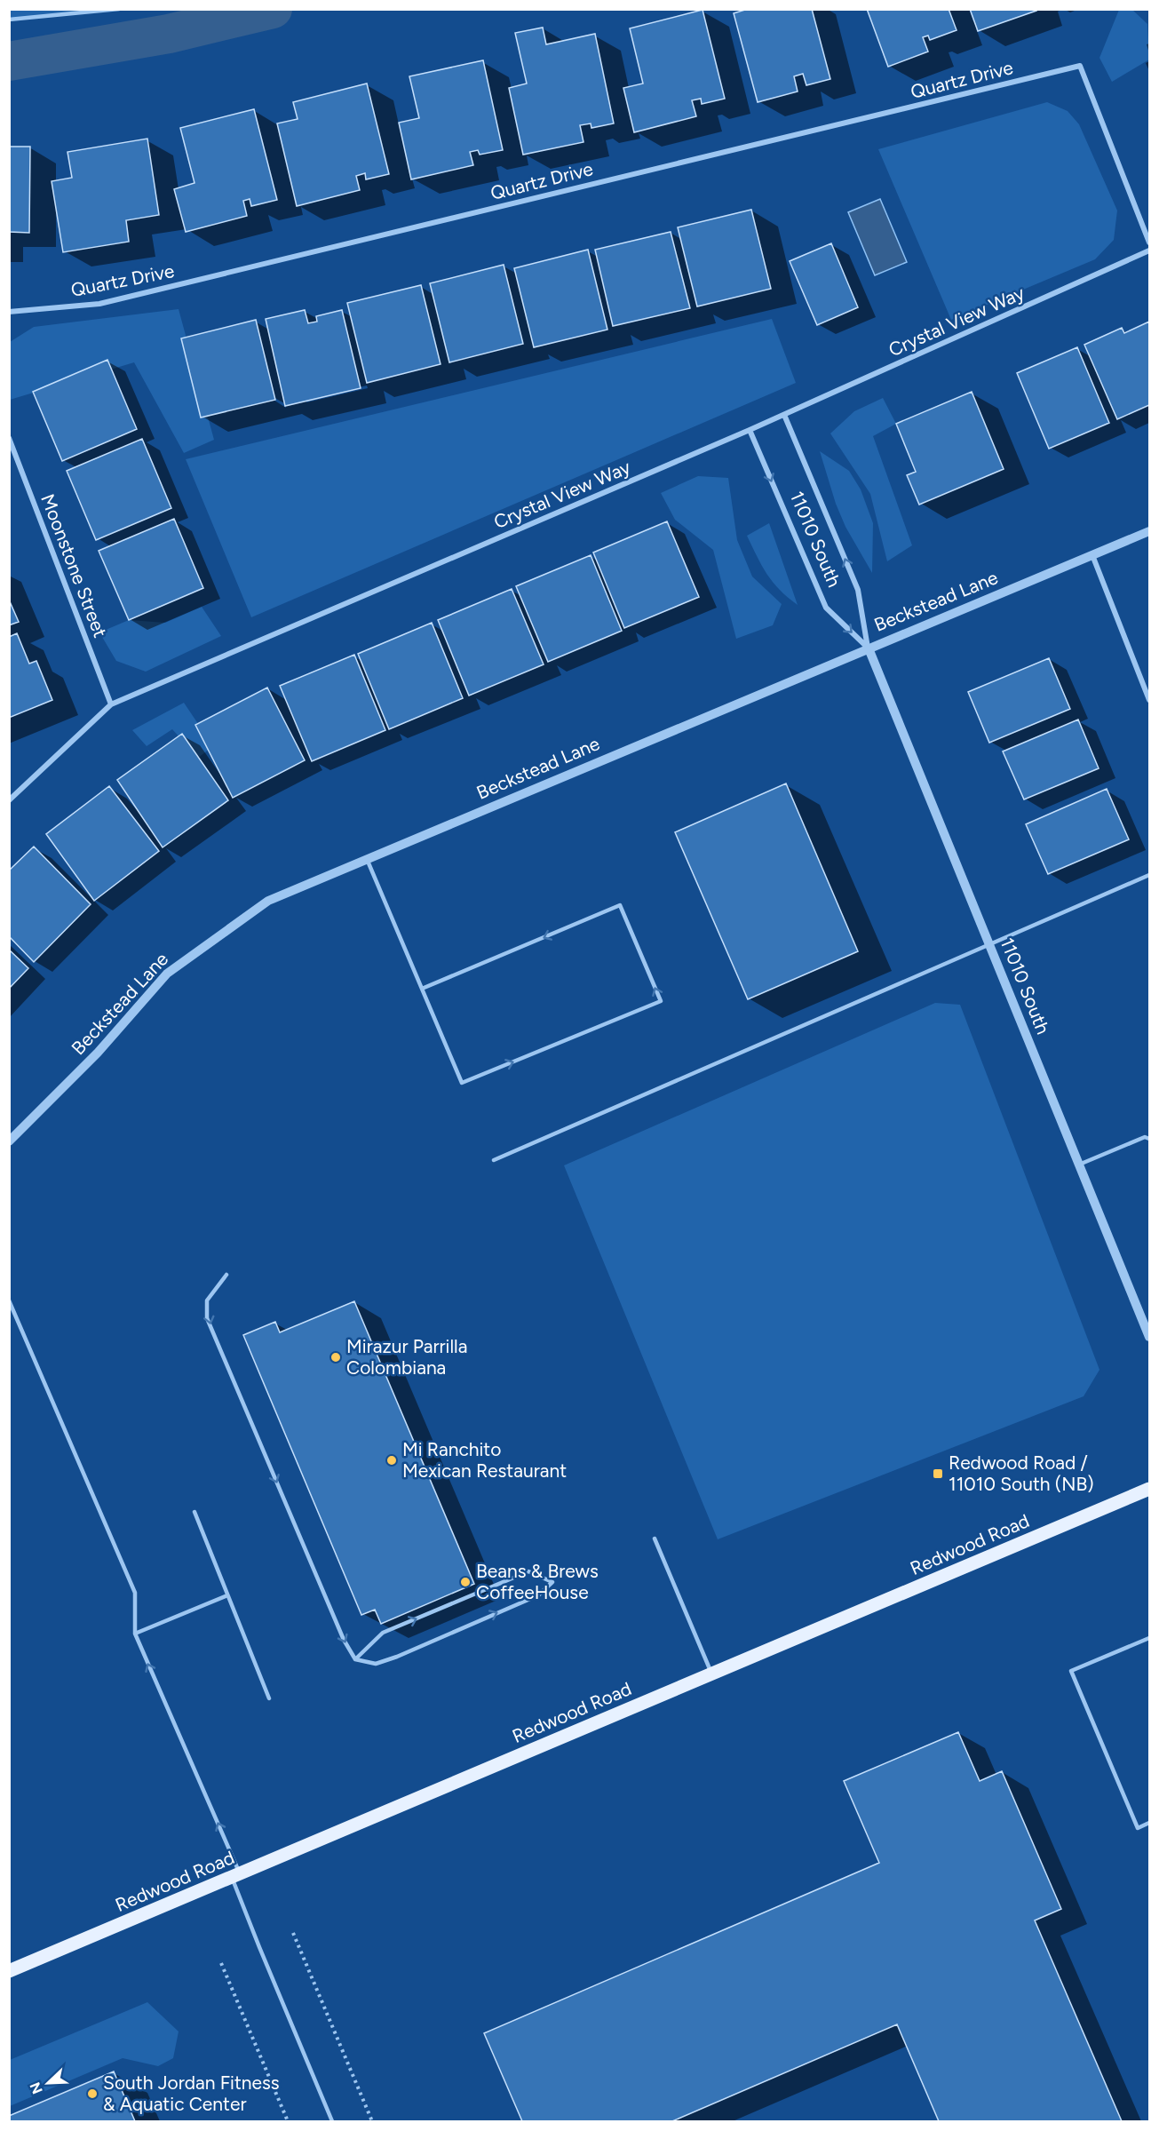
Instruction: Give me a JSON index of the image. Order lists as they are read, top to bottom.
{
  "streets": {
    "main road": ["Redwood Road"],
    "street": [
      "Quartz Drive",
      "Crystal View Way",
      "11010 South",
      "Moonstone Street",
      "Beckstead Lane"
    ]
  },
  "crossings": [
    ["Crystal View Way", "11010 South"],
    ["Crystal View Way", "Moonstone Street"],
    ["11010 South", "Beckstead Lane"]
  ],
  "places": {
    "other": [
      "Mirazur Parrilla Colombiana",
      "Mi Ranchito Mexican Restaurant",
      "Beans & Brews CoffeeHouse",
      "South Jordan Fitness & Aquatic Center"
    ],
    "transit": ["Redwood Road / 11010 South (NB)"]
  },
  "north": "bottom left"
}
